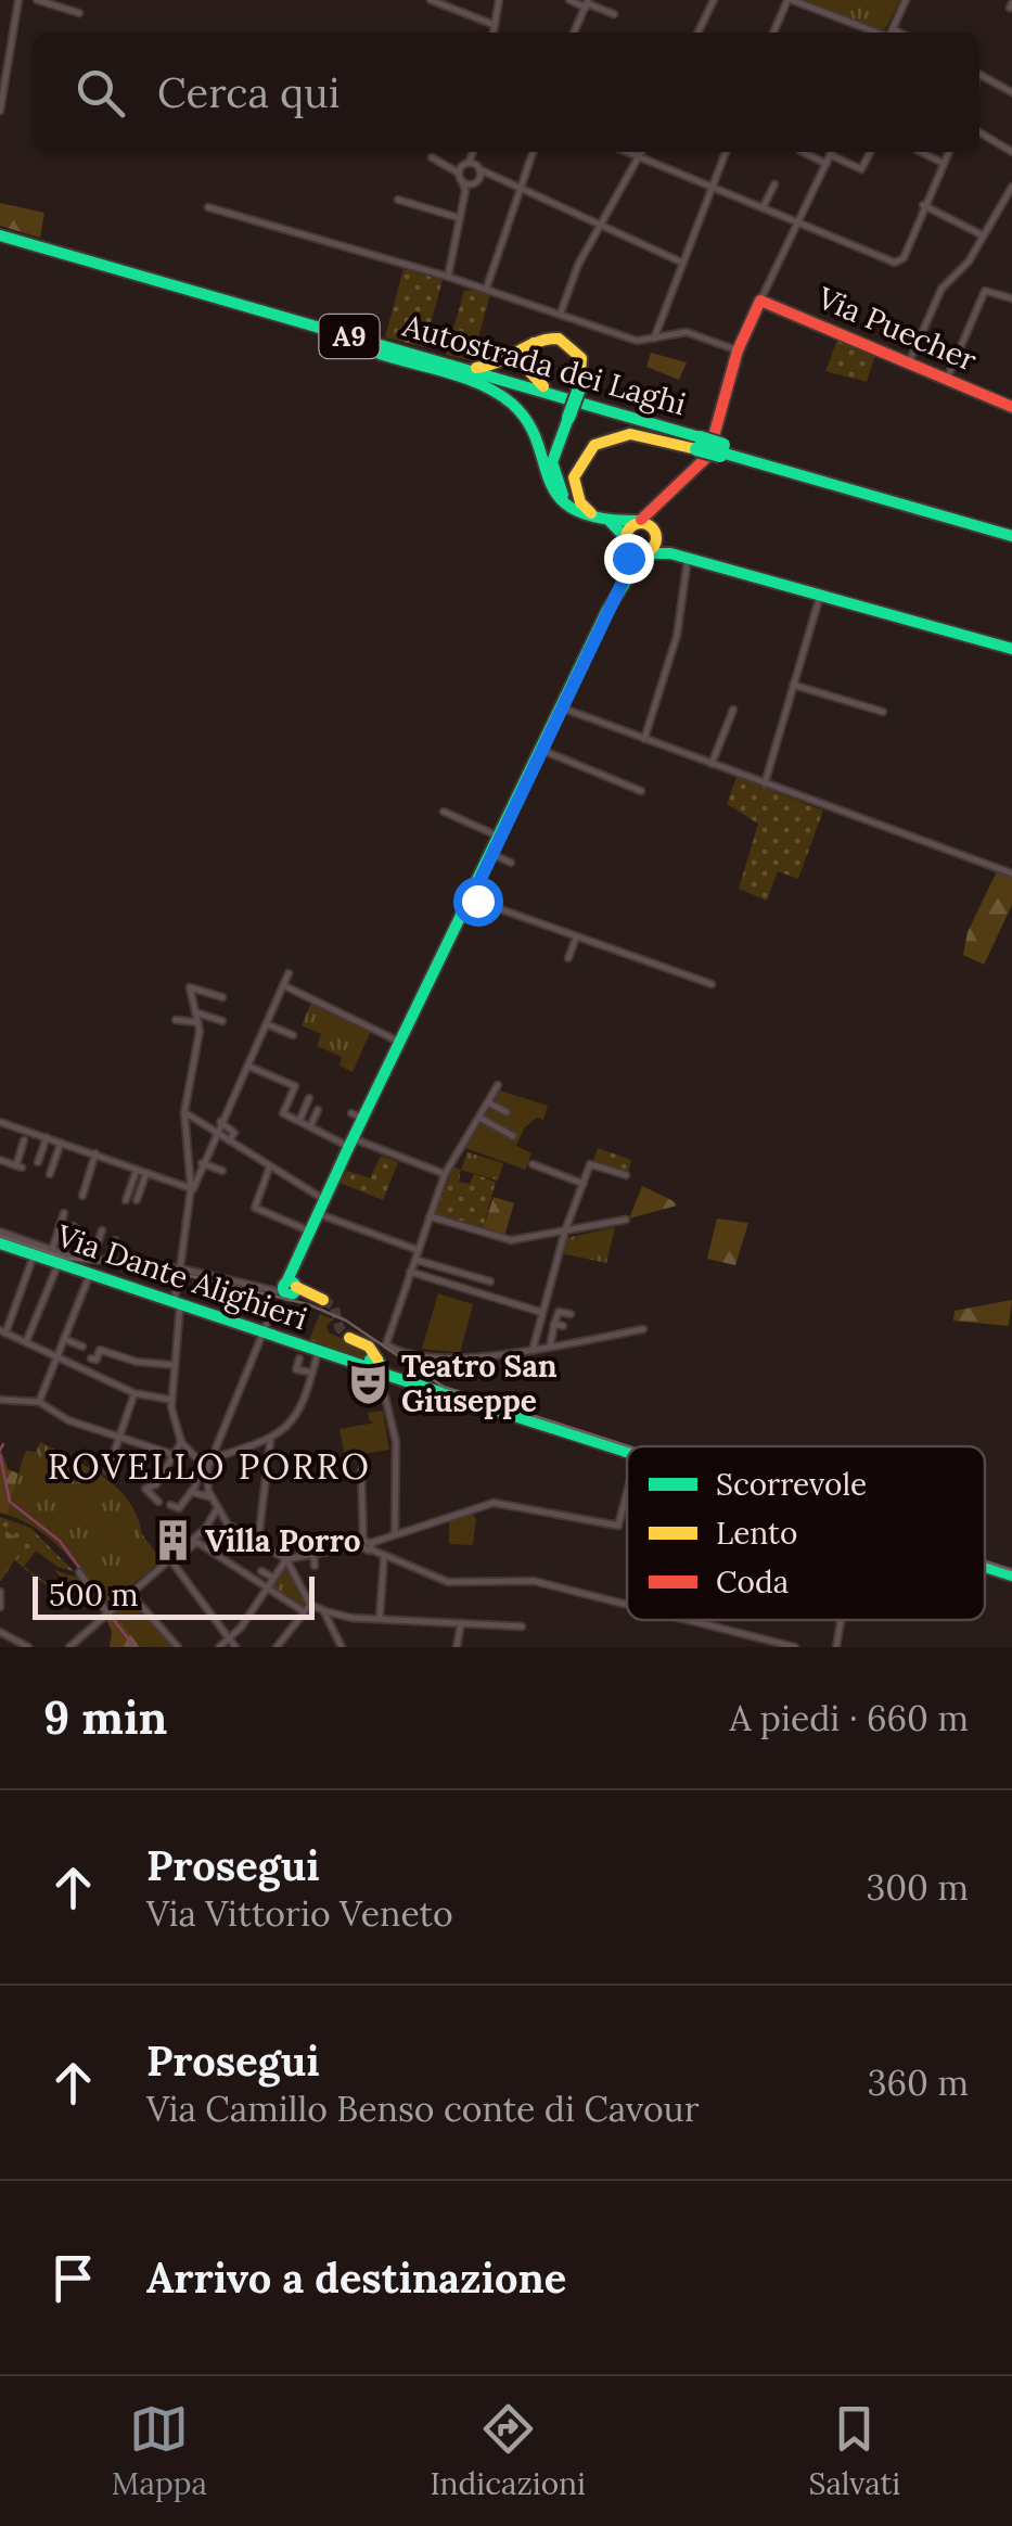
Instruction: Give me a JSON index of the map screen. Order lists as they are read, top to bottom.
{
  "streets": {
    "main road": [
      "Via Puecher",
      "A9",
      "Autostrada dei Laghi",
      "Via Dante Alighieri"
    ]
  },
  "districts": ["ROVELLO PORRO"],
  "places": {
    "theatre": ["Teatro San Giuseppe"],
    "building": ["Villa Porro"]
  },
  "legend": ["Scorrevole", "Lento", "Coda"],
  "scale_bar": "500 m",
  "page": {
    "search": "Cerca qui",
    "scale": "500 m",
    "heading": ["9 min", "A piedi · 660 m"],
    "list": [
      ["Prosegui", "Via Vittorio Veneto", "300 m"],
      ["Prosegui", "Via Camillo Benso conte di Cavour", "360 m"],
      "Arrivo a destinazione"
    ],
    "nav": ["Mappa", "Indicazioni", "Salvati"]
  }
}
